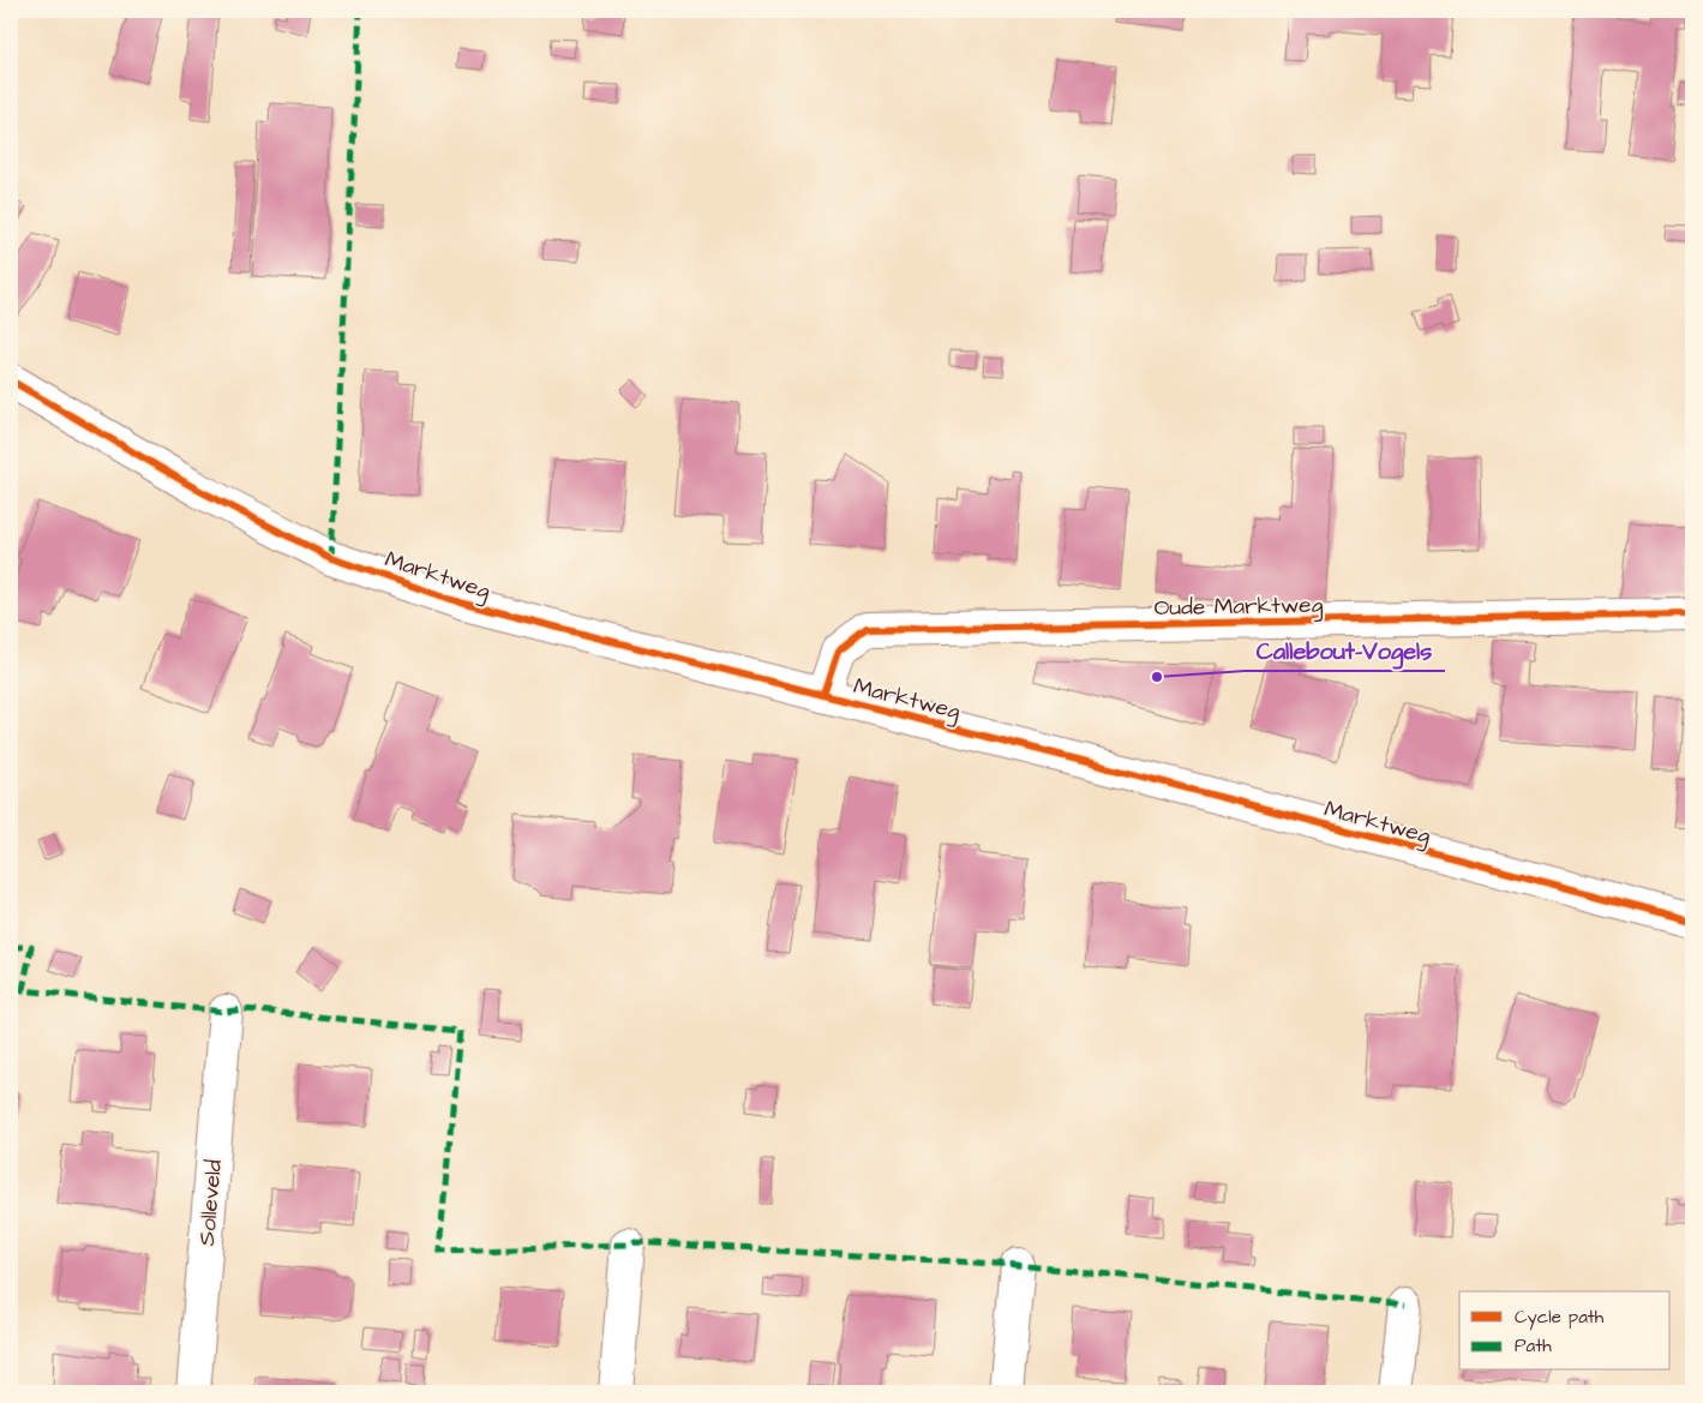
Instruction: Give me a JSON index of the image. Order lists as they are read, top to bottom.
{
  "streets": {
    "street": ["Marktweg", "Oude Marktweg", "Solleveld"]
  },
  "crossings": [
    ["Marktweg", "Oude Marktweg"]
  ],
  "places": ["Callebout-Vogels"],
  "legend": ["Cycle path", "Path"]
}
